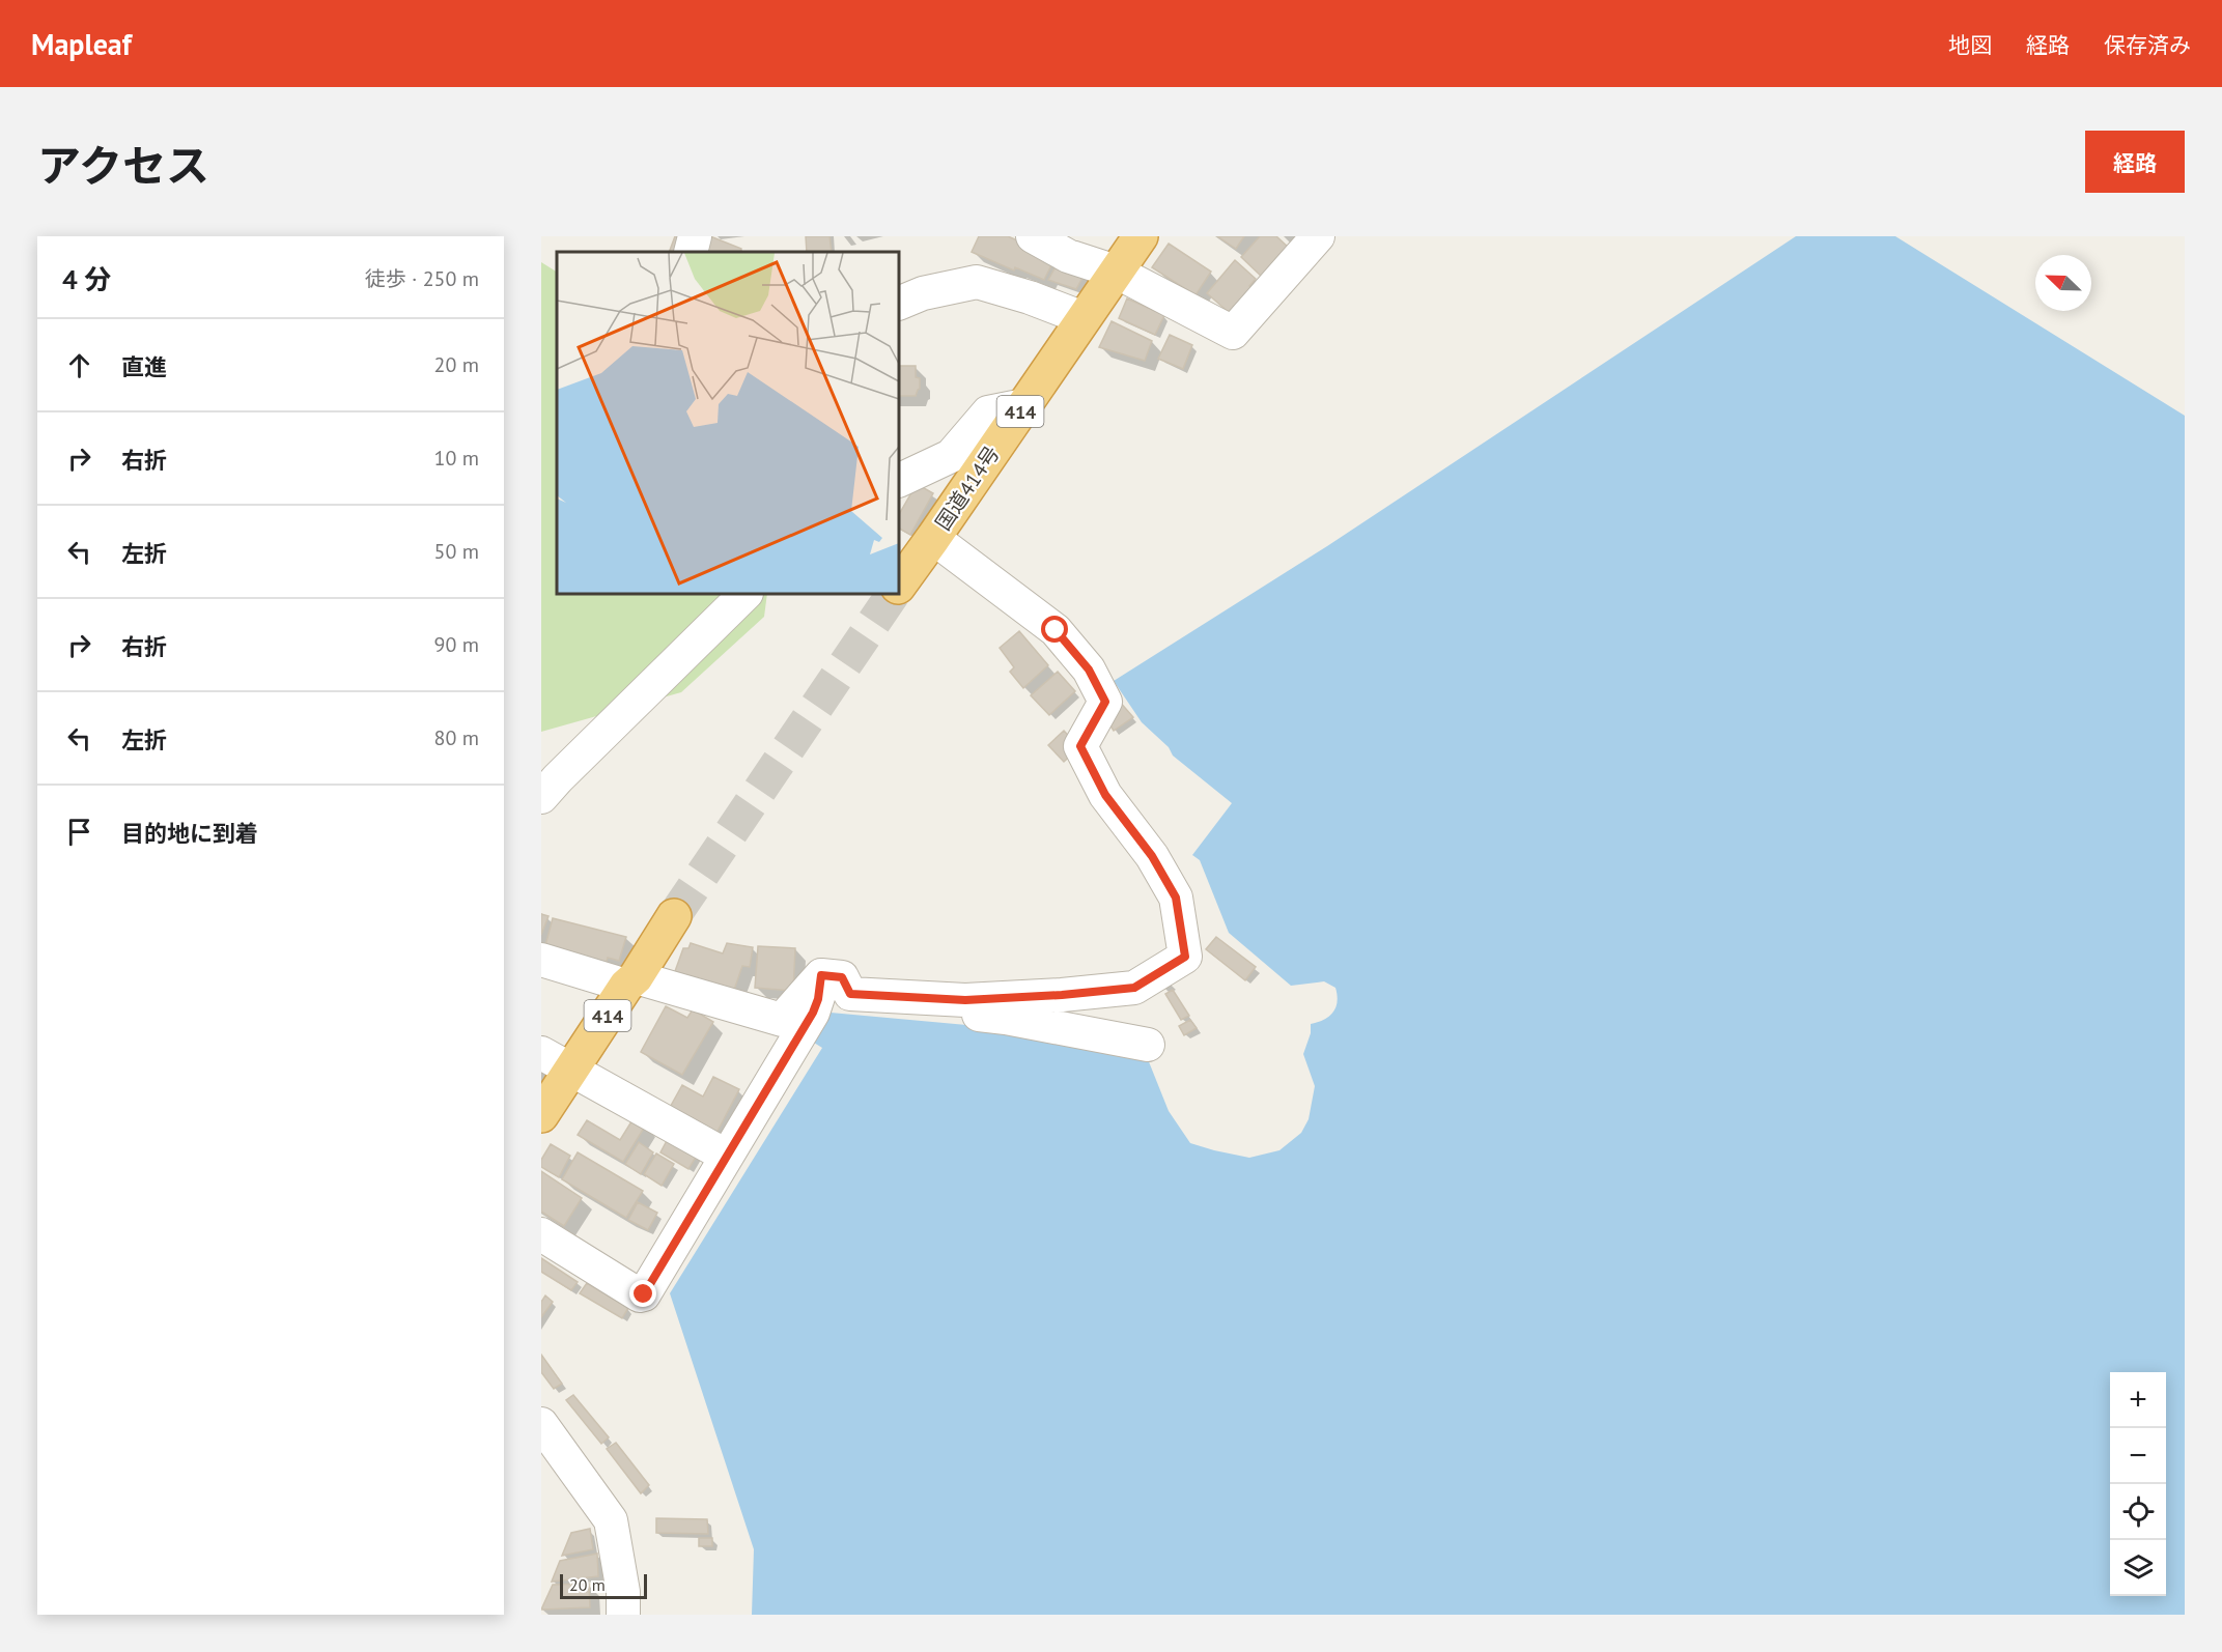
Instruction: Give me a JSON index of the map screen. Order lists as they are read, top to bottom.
{
  "streets": {
    "highway": ["414", "国道414号"]
  },
  "scale_bar": "20 m",
  "north": "top left",
  "page": {
    "header": "Mapleaf",
    "nav": ["地図", "経路", "保存済み"],
    "title": "アクセス",
    "buttons": "経路",
    "heading": ["4 分", "徒歩 · 250 m"],
    "list": [
      ["直進", "20 m"],
      ["右折", "10 m"],
      ["左折", "50 m"],
      ["右折", "90 m"],
      ["左折", "80 m"],
      "目的地に到着"
    ],
    "map_buttons": ["+", "−"],
    "scale": "20 m"
  }
}
